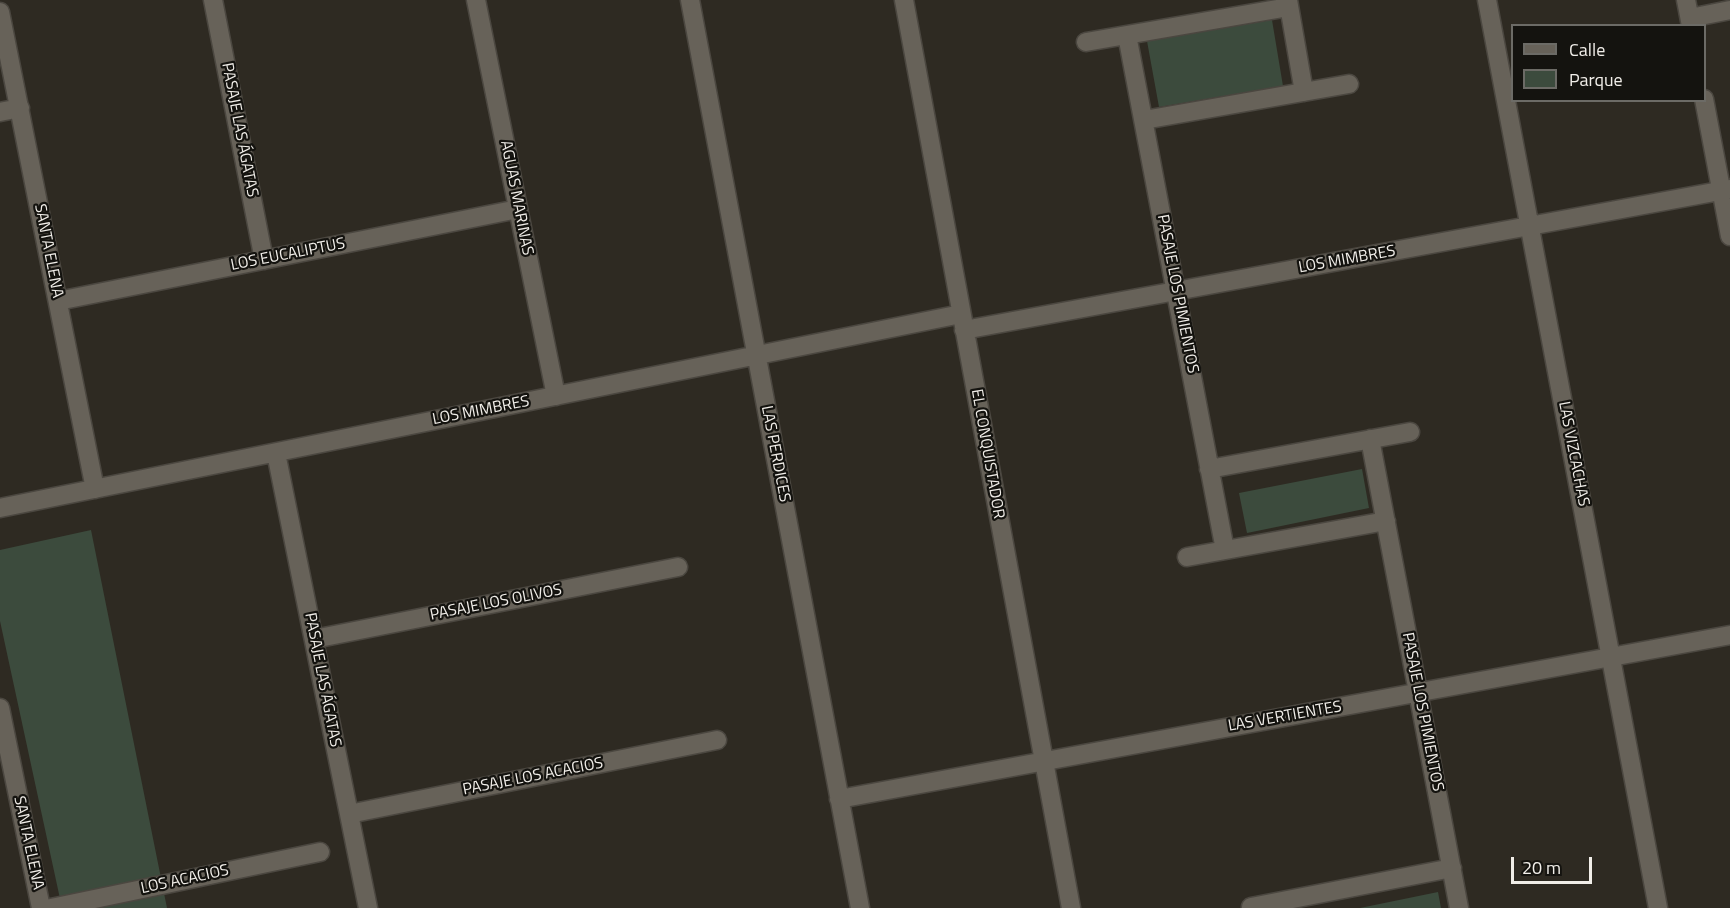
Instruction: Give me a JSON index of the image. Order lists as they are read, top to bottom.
{
  "streets": {
    "street": [
      "PASAJE LAS ÁGATAS",
      "AGUAS MARINAS",
      "SANTA ELENA",
      "LOS EUCALIPTUS",
      "LOS MIMBRES",
      "PASAJE LOS PIMIENTOS",
      "LAS PERDICES",
      "EL CONQUISTADOR",
      "LAS VIZCACHAS",
      "PASAJE LOS OLIVOS",
      "LAS VERTIENTES",
      "PASAJE LOS ACACIOS",
      "LOS ACACIOS"
    ]
  },
  "crossings": [
    ["PASAJE LAS ÁGATAS", "LOS EUCALIPTUS"],
    ["PASAJE LAS ÁGATAS", "LOS MIMBRES"],
    ["PASAJE LAS ÁGATAS", "PASAJE LOS OLIVOS"],
    ["PASAJE LAS ÁGATAS", "PASAJE LOS ACACIOS"],
    ["AGUAS MARINAS", "LOS EUCALIPTUS"],
    ["AGUAS MARINAS", "LOS MIMBRES"],
    ["SANTA ELENA", "LOS EUCALIPTUS"],
    ["SANTA ELENA", "LOS MIMBRES"],
    ["LOS MIMBRES", "PASAJE LOS PIMIENTOS"],
    ["LOS MIMBRES", "LAS PERDICES"],
    ["LOS MIMBRES", "EL CONQUISTADOR"],
    ["LOS MIMBRES", "LAS VIZCACHAS"],
    ["PASAJE LOS PIMIENTOS", "LAS VERTIENTES"],
    ["LAS PERDICES", "LAS VERTIENTES"],
    ["EL CONQUISTADOR", "LAS VERTIENTES"],
    ["LAS VIZCACHAS", "LAS VERTIENTES"]
  ],
  "legend": ["Calle", "Parque"],
  "scale_bar": "20 m"
}
